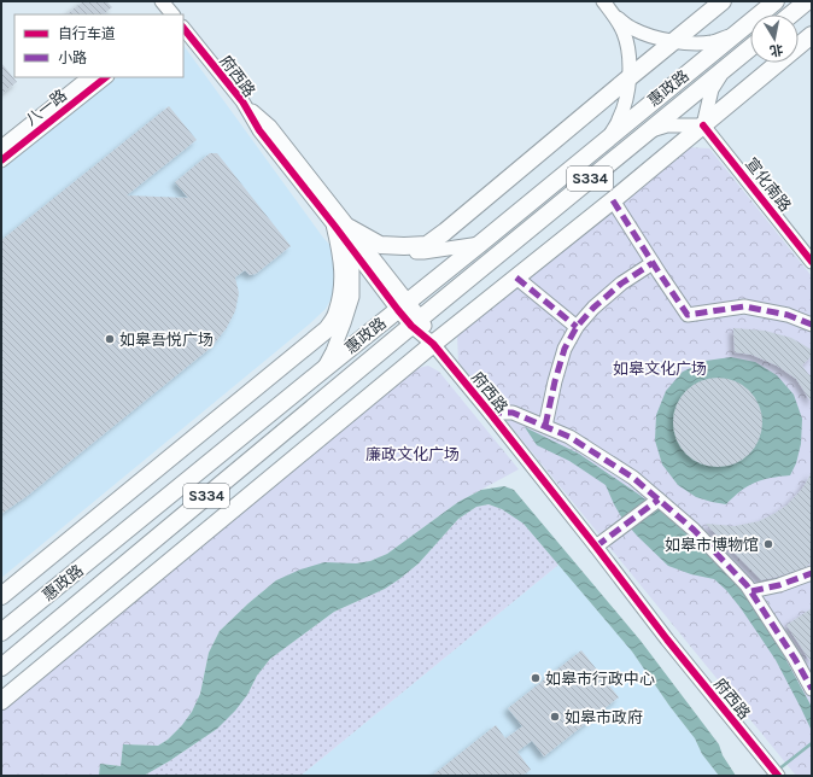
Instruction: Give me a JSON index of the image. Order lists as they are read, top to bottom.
{
  "streets": {
    "main road": ["惠政路", "S334"],
    "street": ["府西路", "八一路", "宣化南路"]
  },
  "crossings": [
    ["府西路", "惠政路"]
  ],
  "parks": ["如皋文化广场", "廉政文化广场"],
  "places": [
    "如皋吾悦广场",
    "如皋市博物馆",
    "如皋市行政中心",
    "如皋市政府"
  ],
  "legend": ["自行车道", "小路"],
  "north": "bottom"
}
